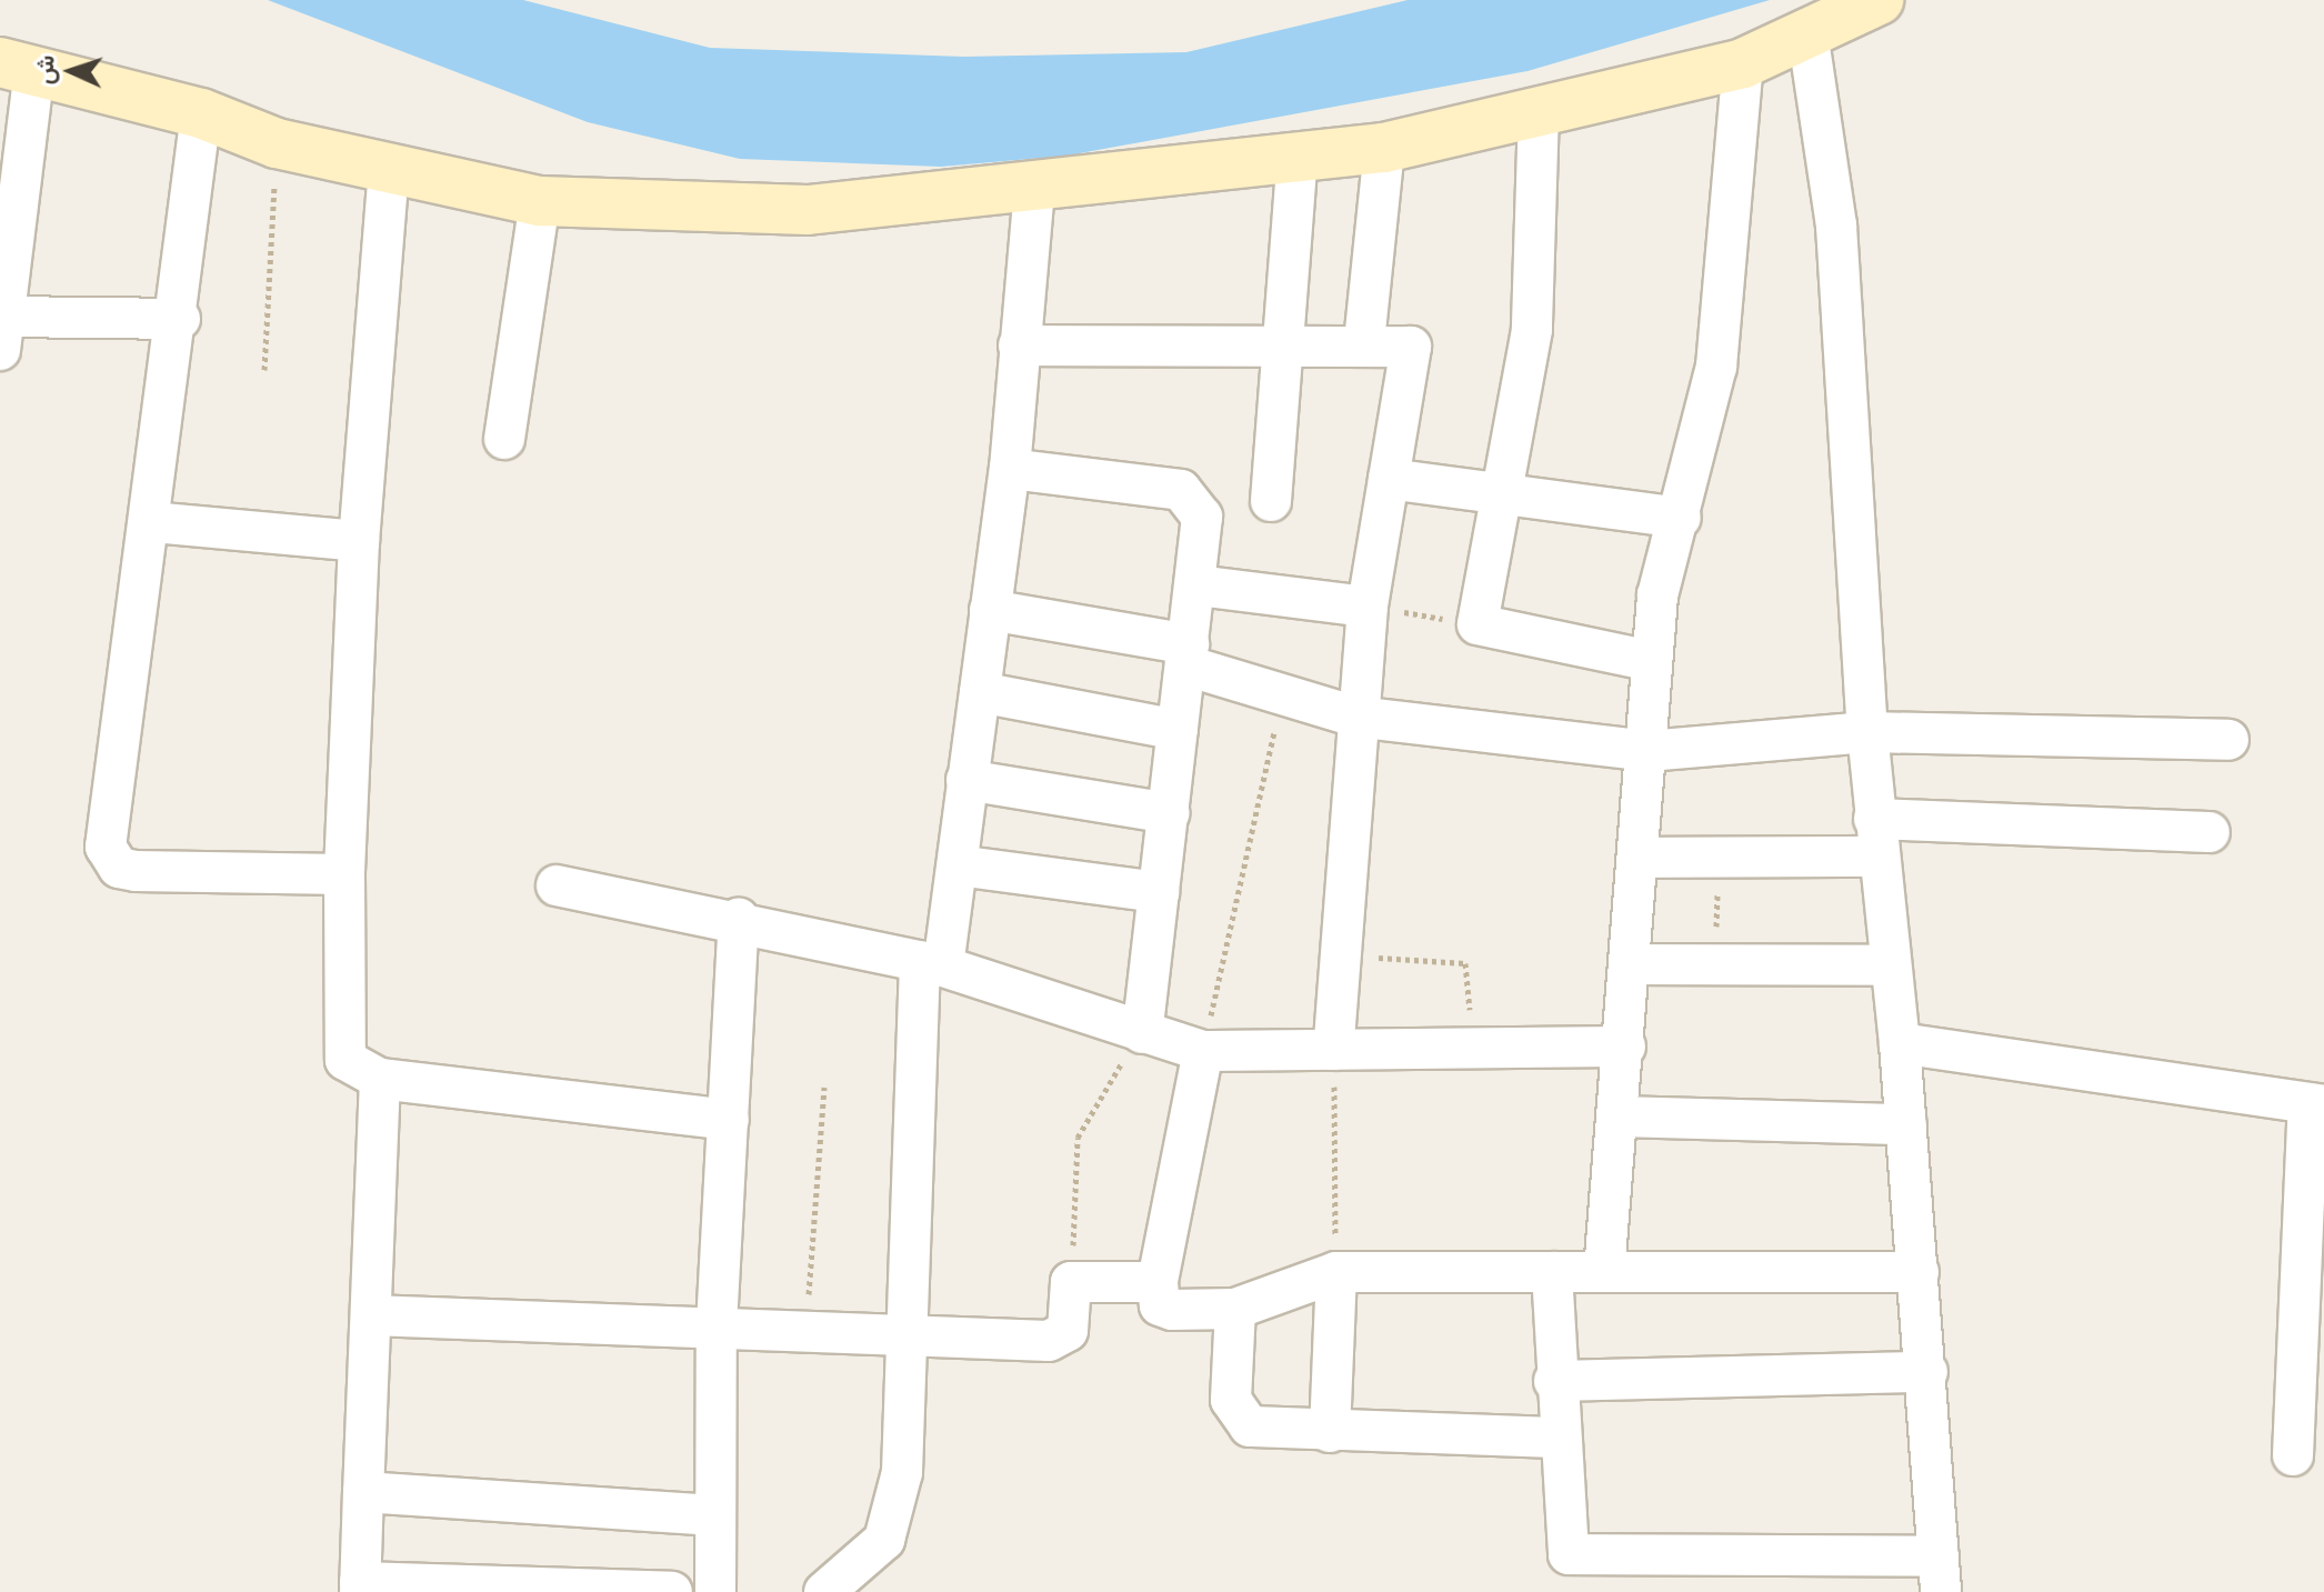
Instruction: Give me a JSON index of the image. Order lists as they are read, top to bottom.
{
  "north": "left"
}
